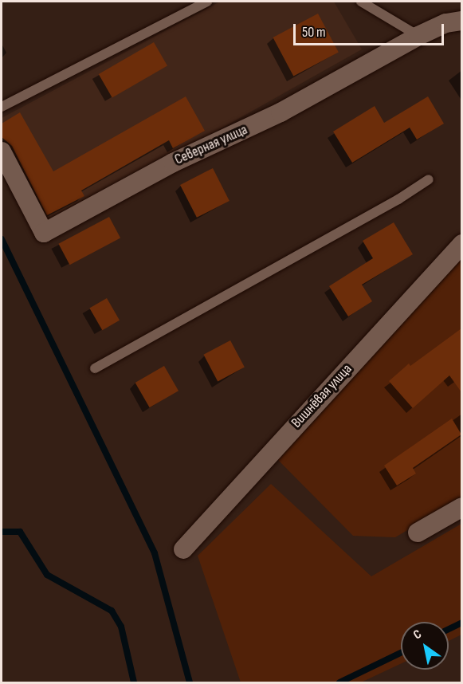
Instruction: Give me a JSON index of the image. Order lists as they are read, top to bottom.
{
  "streets": {
    "street": ["Северная улица", "Вишнёвая улица"]
  },
  "scale_bar": "50 m",
  "north": "top left"
}
